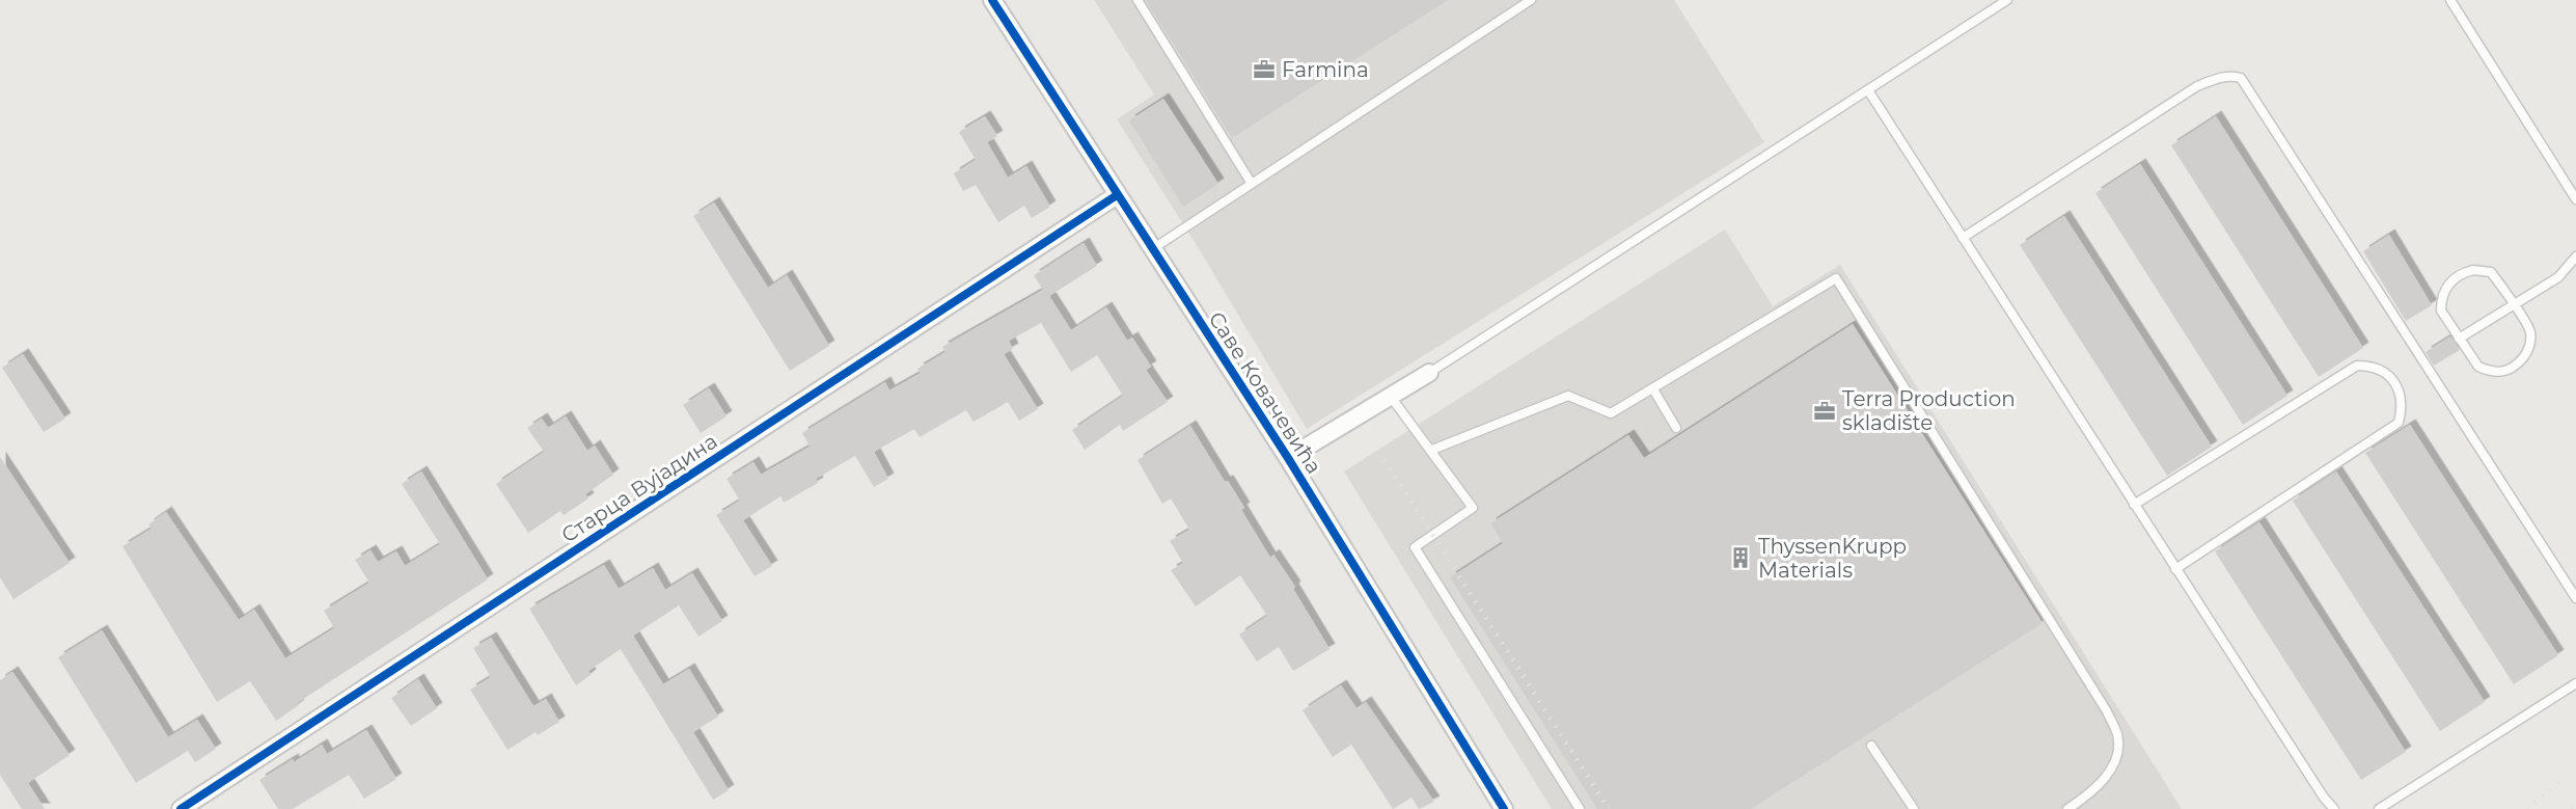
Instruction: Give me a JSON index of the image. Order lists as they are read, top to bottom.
{
  "streets": {
    "street": ["Саве Ковачевића", "Старца Вујадина"]
  },
  "crossings": [
    ["Саве Ковачевића", "Старца Вујадина"]
  ],
  "places": {
    "office": ["Farmina", "Terra Production skladište"],
    "building": ["ThyssenKrupp Materials"]
  }
}
